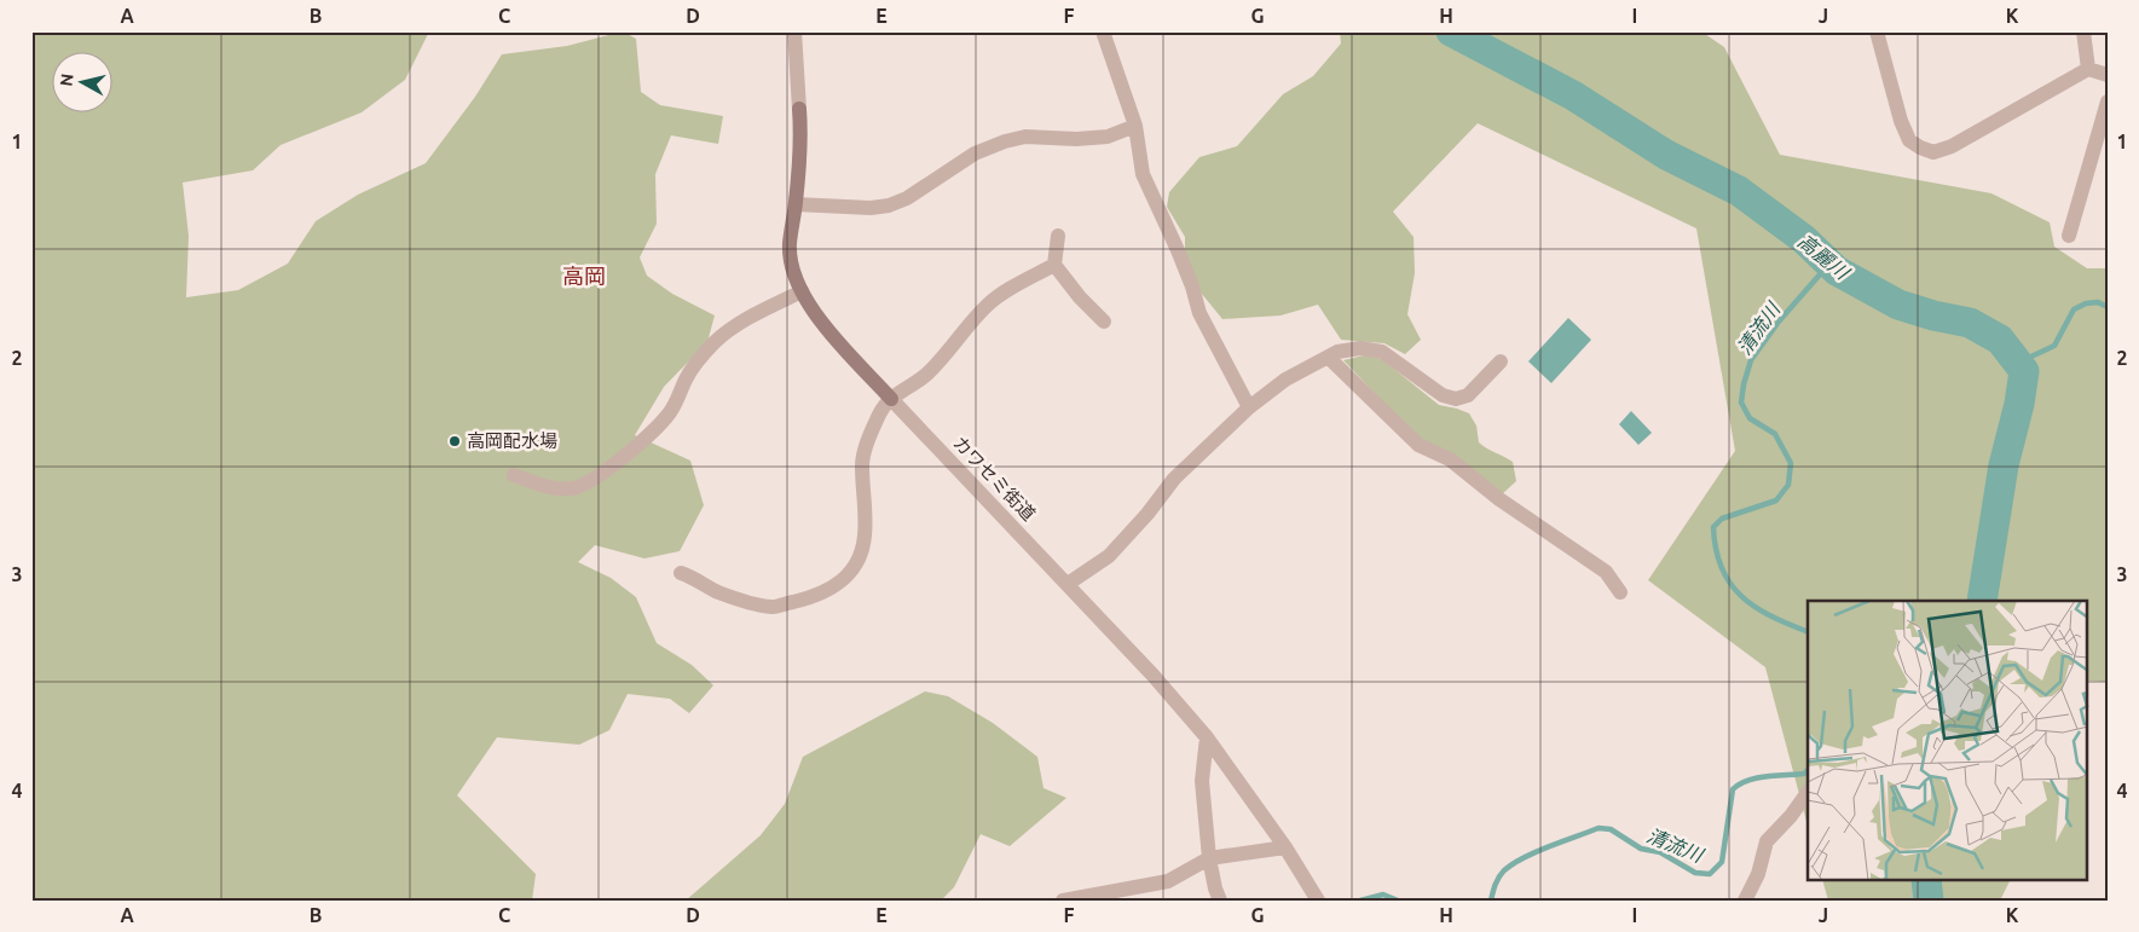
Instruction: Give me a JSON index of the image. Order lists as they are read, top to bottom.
{
  "streets": {
    "street": ["カワセミ街道"]
  },
  "districts": ["高岡"],
  "water": ["高麗川", "清流川"],
  "places": ["高岡配水場"],
  "north": "left",
  "grid": {
    "columns": [
      "A",
      "B",
      "C",
      "D",
      "E",
      "F",
      "G",
      "H",
      "I",
      "J",
      "K"
    ],
    "rows": [
      "1",
      "2",
      "3",
      "4"
    ]
  }
}
